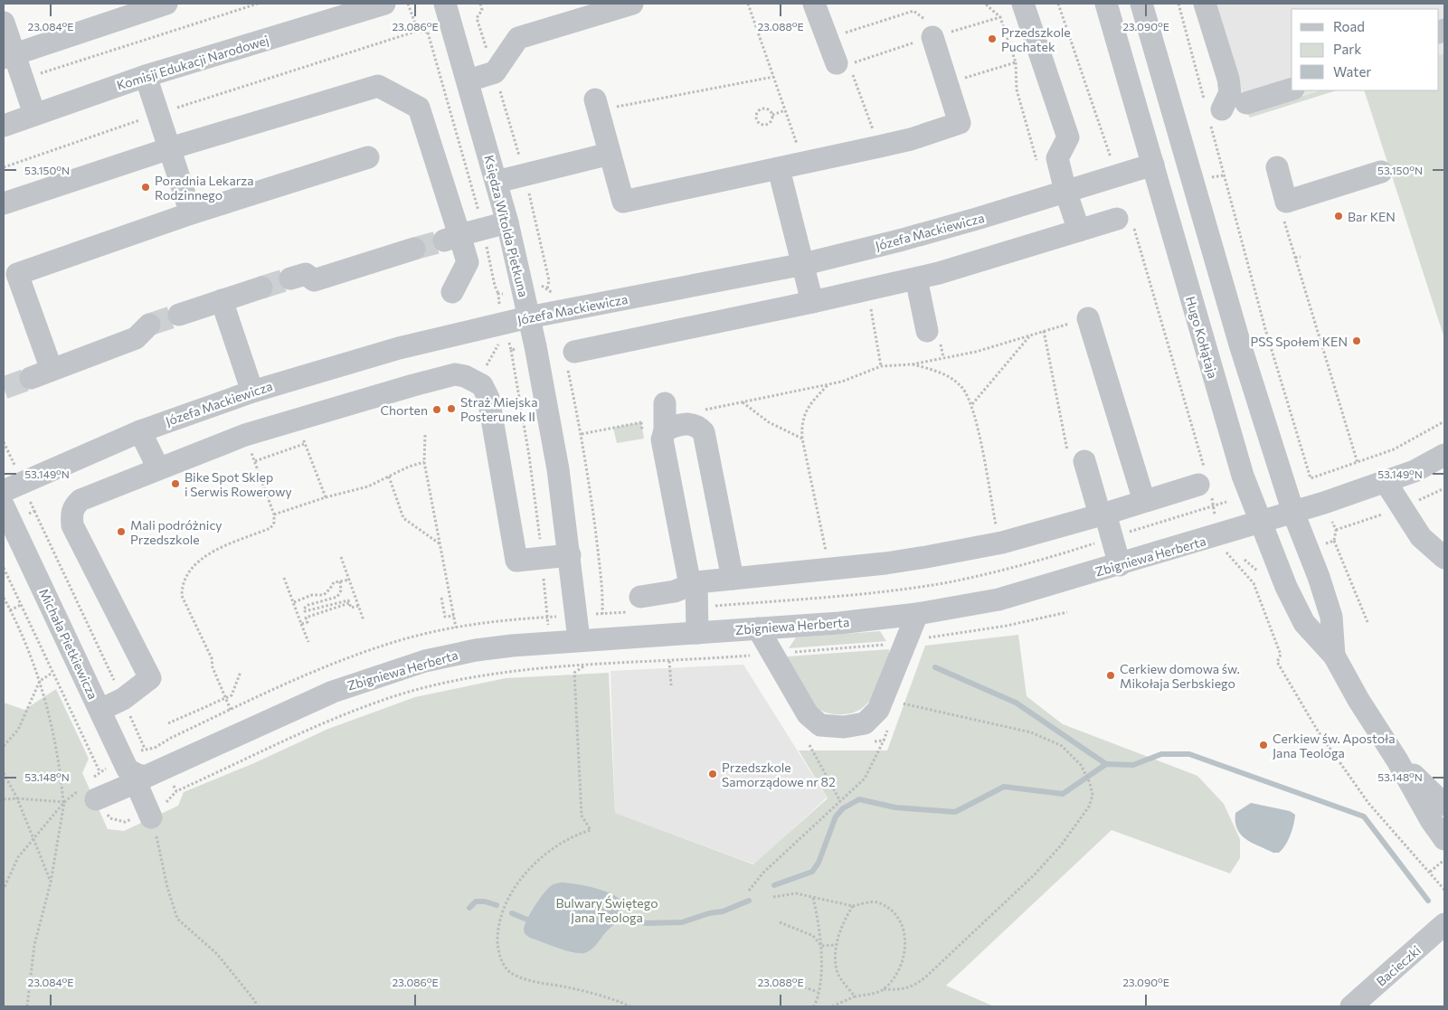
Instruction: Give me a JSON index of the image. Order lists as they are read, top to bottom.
{
  "streets": {
    "street": [
      "Komisji Edukacji Narodowej",
      "Księdza Witolda Pietkuna",
      "Józefa Mackiewicza",
      "Hugo Kołłątaja",
      "Zbigniewa Herberta",
      "Michała Pietkiewicza",
      "Bacieczki"
    ]
  },
  "crossings": [
    ["Księdza Witolda Pietkuna", "Józefa Mackiewicza"],
    ["Księdza Witolda Pietkuna", "Zbigniewa Herberta"],
    ["Józefa Mackiewicza", "Hugo Kołłątaja"],
    ["Hugo Kołłątaja", "Zbigniewa Herberta"],
    ["Zbigniewa Herberta", "Michała Pietkiewicza"]
  ],
  "parks": ["Bulwary Świętego Jana Teologa"],
  "places": [
    "Przedszkole Puchatek",
    "Poradnia Lekarza Rodzinnego",
    "Bar KEN",
    "PSS Społem KEN",
    "Straż Miejska Posterunek II",
    "Chorten",
    "Bike Spot Sklep i Serwis Rowerowy",
    "Mali podróżnicy Przedszkole",
    "Cerkiew domowa św. Mikołaja Serbskiego",
    "Cerkiew św. Apostoła Jana Teologa",
    "Przedszkole Samorządowe nr 82"
  ],
  "legend": ["Road", "Park", "Water"],
  "coordinates": [
    "23.084°E",
    "23.086°E",
    "23.088°E",
    "23.090°E",
    "53.150°N",
    "53.149°N",
    "53.148°N"
  ]
}
